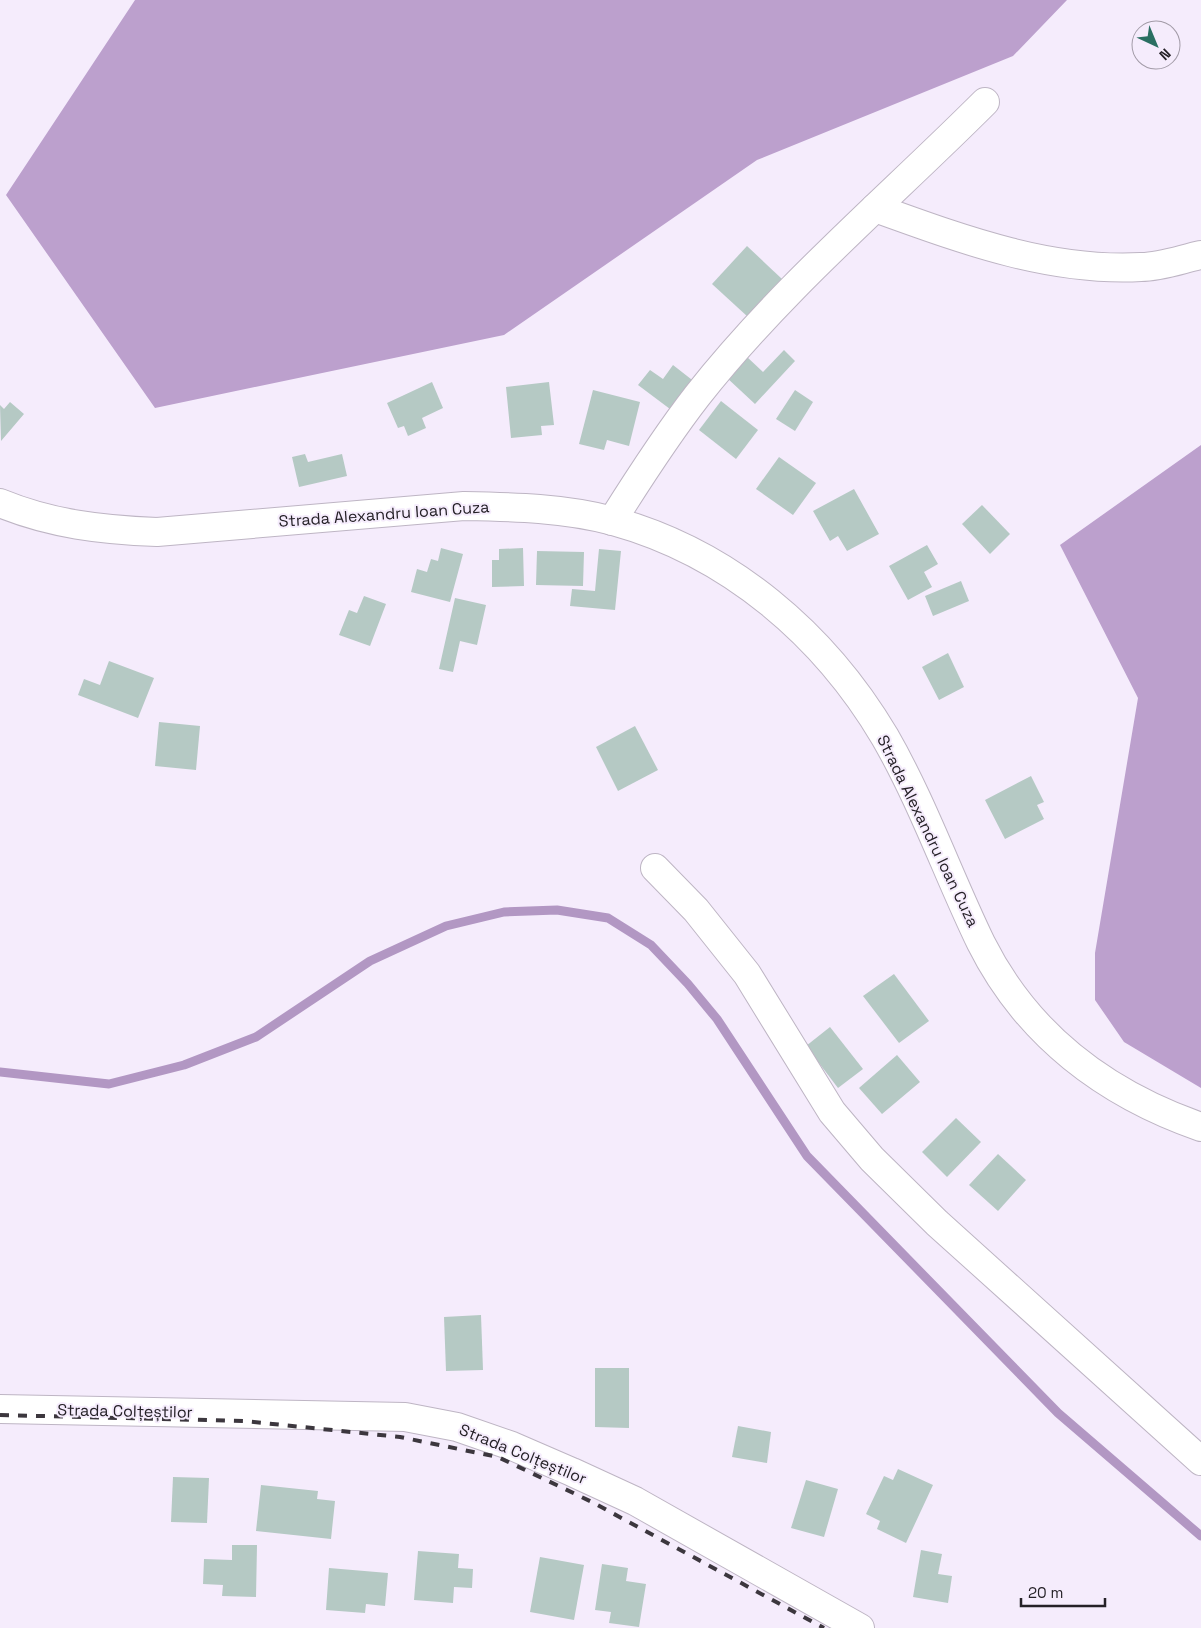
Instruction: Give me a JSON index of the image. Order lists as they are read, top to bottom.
{
  "streets": {
    "street": ["Strada Alexandru Ioan Cuza", "Strada Colțeștilor"]
  },
  "scale_bar": "20 m",
  "north": "bottom right"
}
